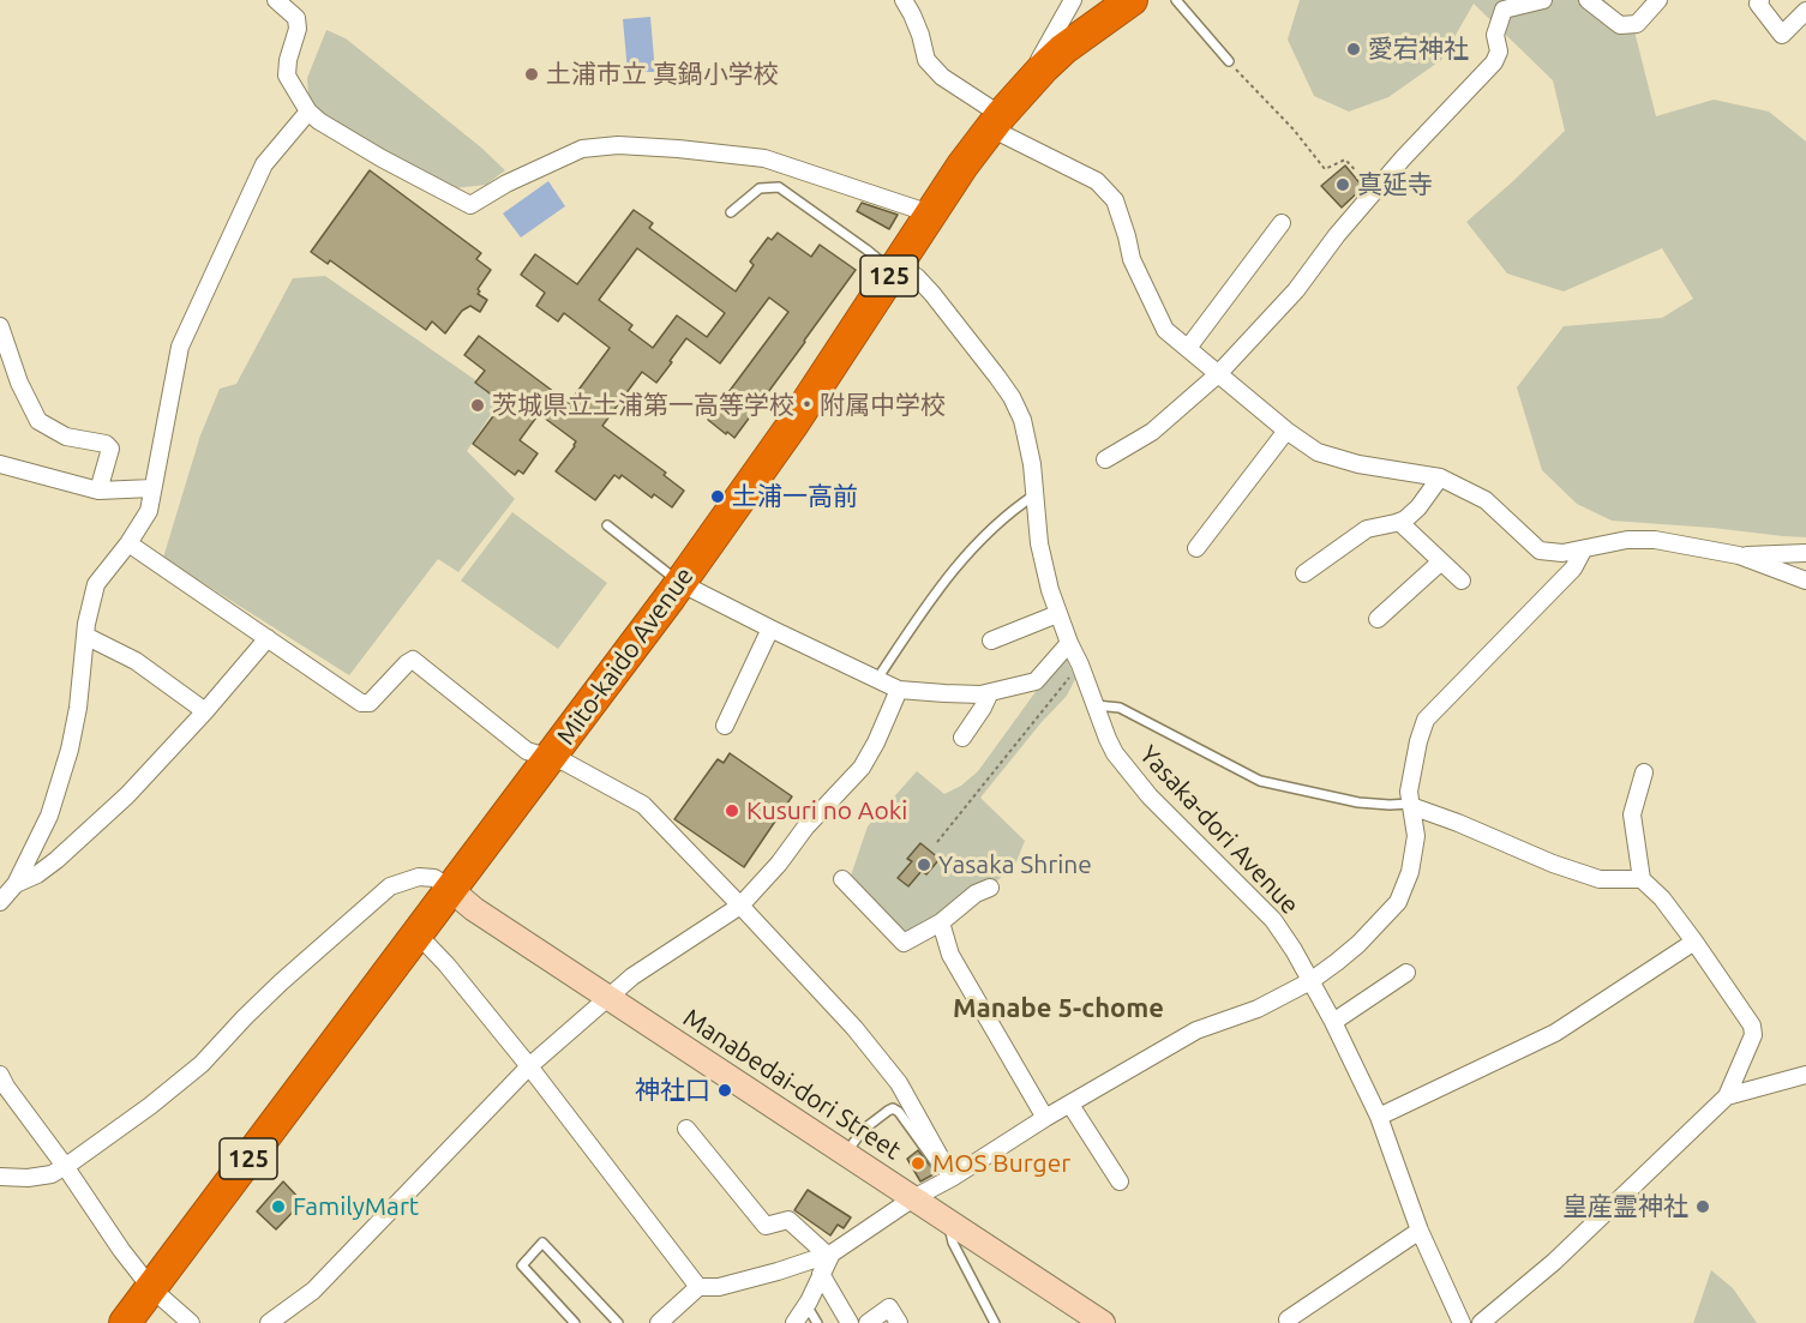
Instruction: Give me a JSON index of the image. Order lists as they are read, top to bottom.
{
  "streets": {
    "highway": ["125", "Mito-kaido Avenue"],
    "street": ["Yasaka-dori Avenue", "Manabedai-dori Street"]
  },
  "crossings": [
    ["Mito-kaido Avenue", "Yasaka-dori Avenue"],
    ["Mito-kaido Avenue", "Manabedai-dori Street"]
  ],
  "districts": ["Manabe 5-chome"],
  "places": [
    "愛宕神社",
    "土浦市立 真鍋小学校",
    "真延寺",
    "茨城県立土浦第一高等学校・附属中学校",
    "土浦一高前",
    "Kusuri no Aoki",
    "Yasaka Shrine",
    "神社口",
    "MOS Burger",
    "FamilyMart",
    "皇産霊神社"
  ]
}
